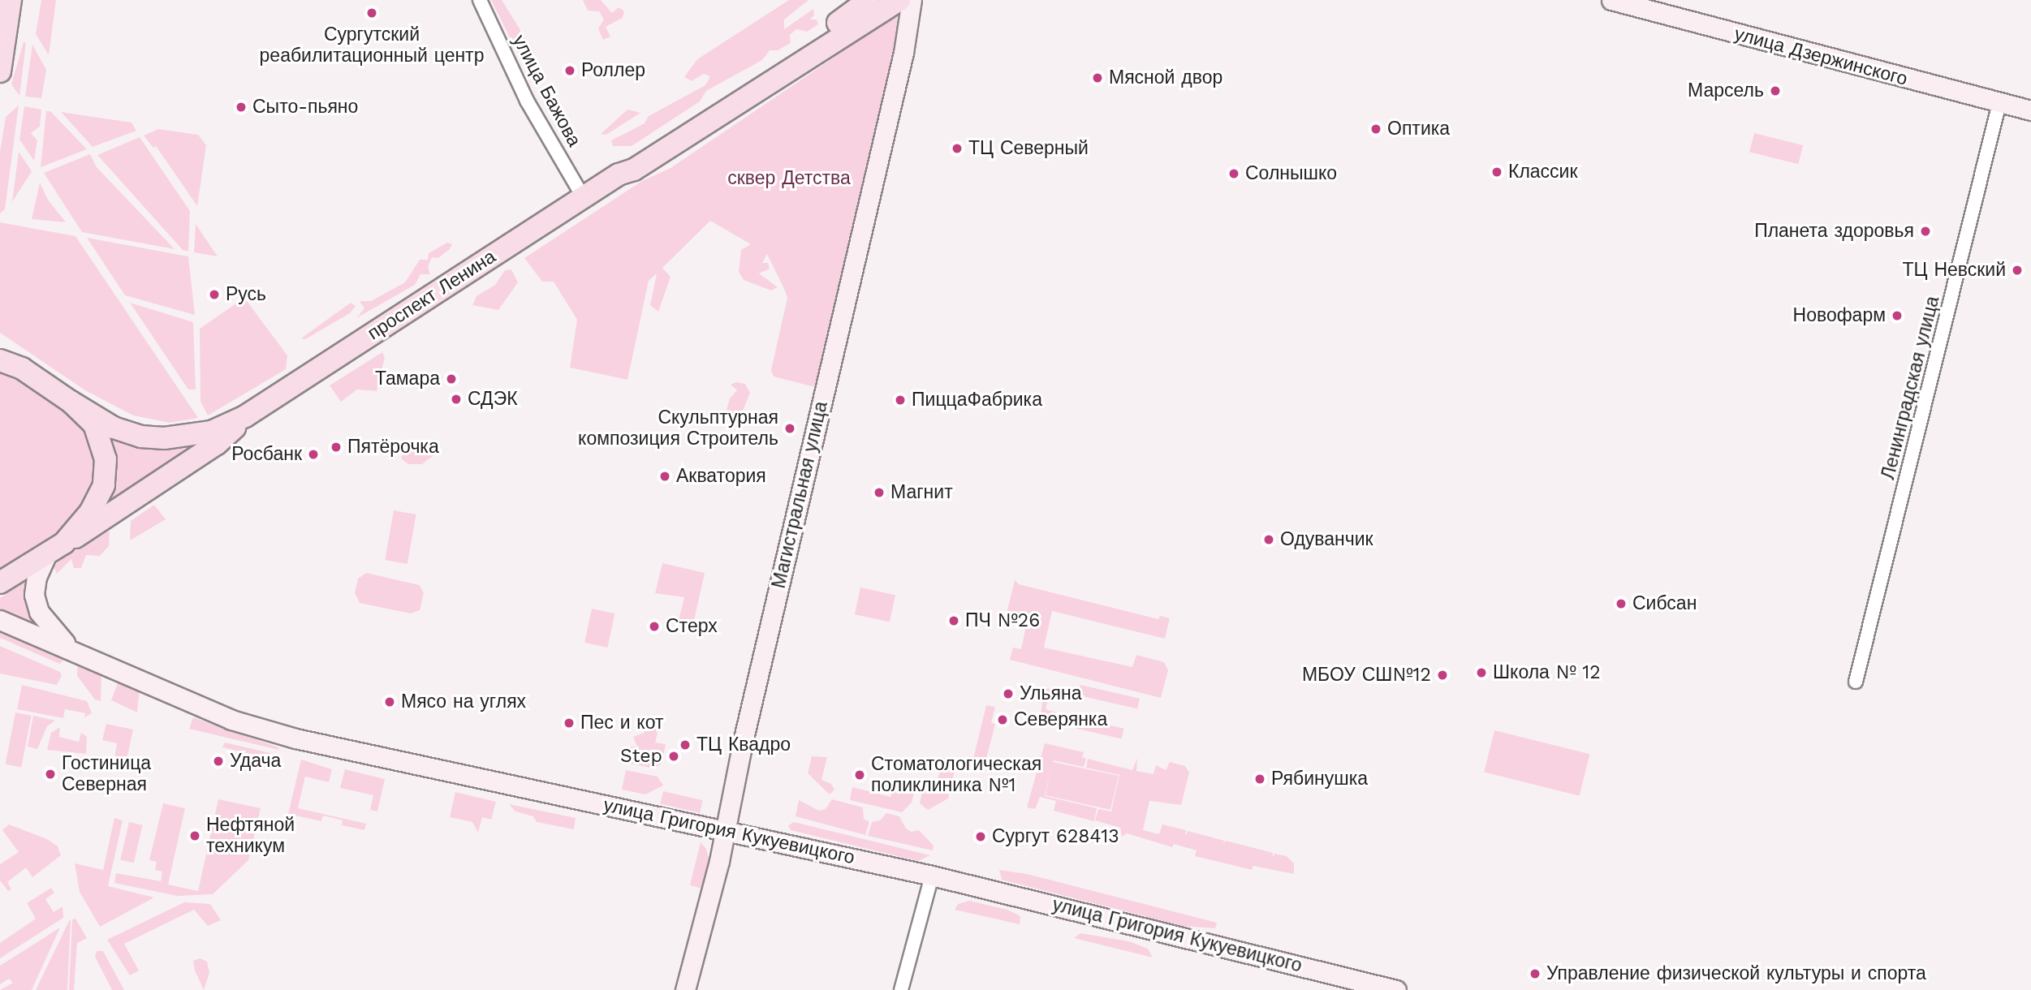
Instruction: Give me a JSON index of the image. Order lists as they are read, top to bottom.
{
  "streets": {
    "main road": ["проспект Ленина"],
    "street": [
      "улица Дзержинского",
      "улица Бажова",
      "Ленинградская улица",
      "Магистральная улица",
      "улица Григория Кукуевицкого"
    ]
  },
  "crossings": [
    ["улица Дзержинского", "Ленинградская улица"],
    ["улица Бажова", "проспект Ленина"],
    ["проспект Ленина", "улица Григория Кукуевицкого"],
    ["Магистральная улица", "улица Григория Кукуевицкого"]
  ],
  "parks": ["сквер Детства"],
  "places": [
    "Сургутский реабилитационный центр",
    "Роллер",
    "Мясной двор",
    "Марсель",
    "Сыто-пьяно",
    "Оптика",
    "ТЦ Северный",
    "Классик",
    "Солнышко",
    "Планета здоровья",
    "ТЦ Невский",
    "Русь",
    "Новофарм",
    "Тамара",
    "СДЭК",
    "ПиццаФабрика",
    "Скульптурная композиция Строитель",
    "Пятёрочка",
    "Росбанк",
    "Акватория",
    "Магнит",
    "Одуванчик",
    "Сибсан",
    "ПЧ №26",
    "Стерх",
    "Школа № 12",
    "МБОУ СШ№12",
    "Ульяна",
    "Мясо на углях",
    "Северянка",
    "Пес и кот",
    "ТЦ Квадро",
    "Step",
    "Удача",
    "Гостиница Северная",
    "Стоматологическая поликлиника №1",
    "Рябинушка",
    "Нефтяной техникум",
    "Сургут 628413",
    "Управление физической культуры и спорта"
  ]
}
